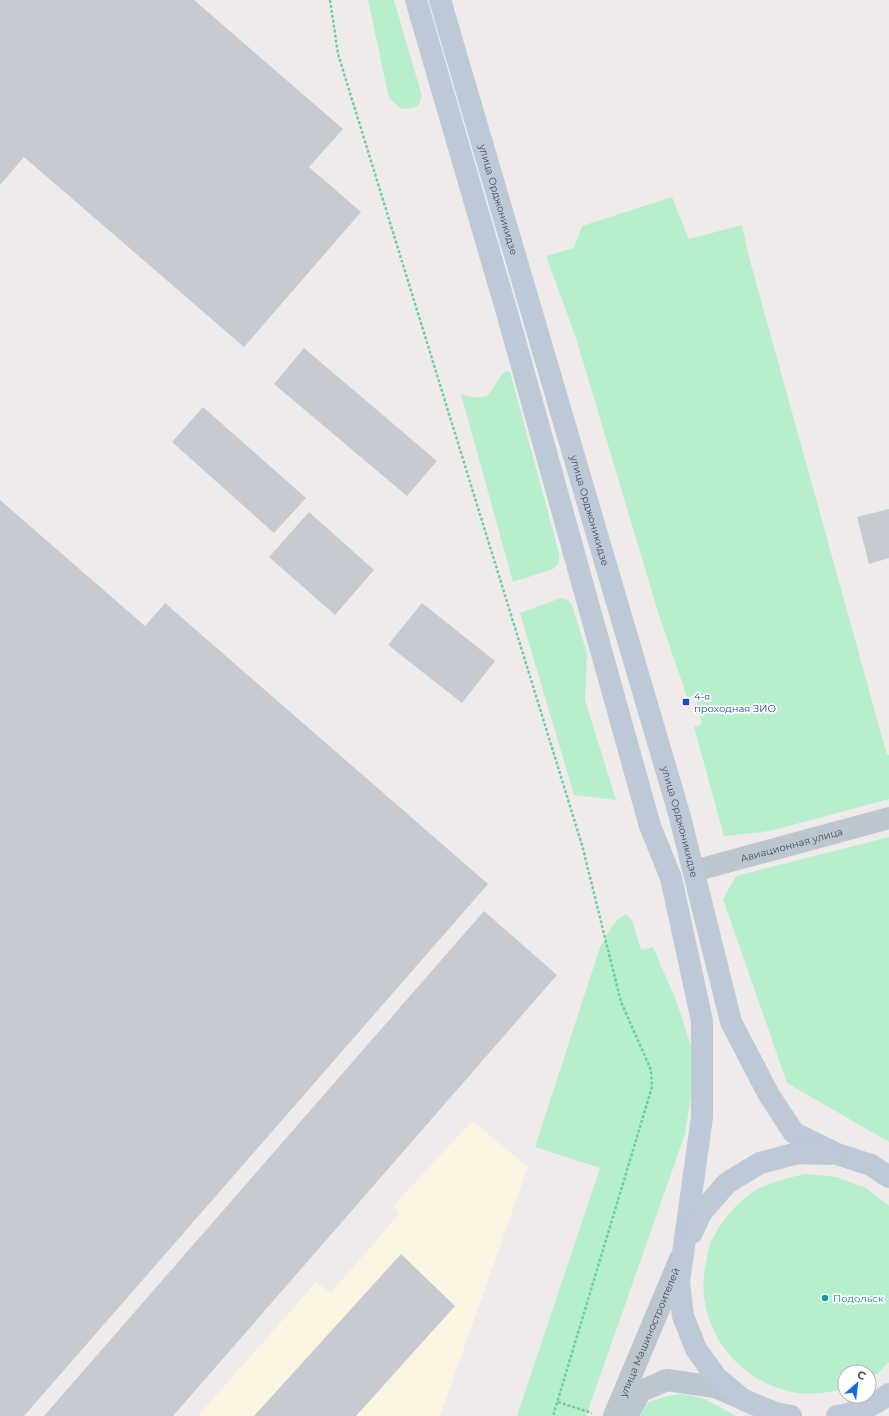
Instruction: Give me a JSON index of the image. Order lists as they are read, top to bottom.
{
  "streets": {
    "main road": ["улица Орджоникидзе"],
    "street": ["Авиационная улица", "улица Машиностроителей"]
  },
  "crossings": [
    ["улица Орджоникидзе", "Авиационная улица"]
  ],
  "places": {
    "transit": ["4-я проходная ЗИО"],
    "other": ["Подольск"]
  },
  "north": "top right"
}
